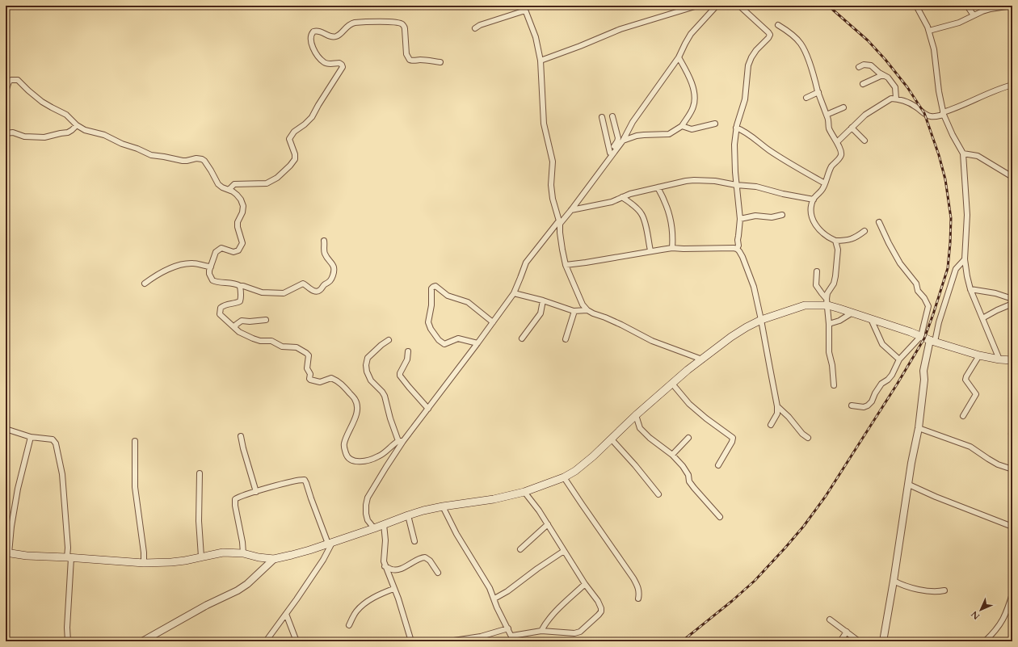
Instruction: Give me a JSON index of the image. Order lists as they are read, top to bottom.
{
  "north": "bottom left"
}
